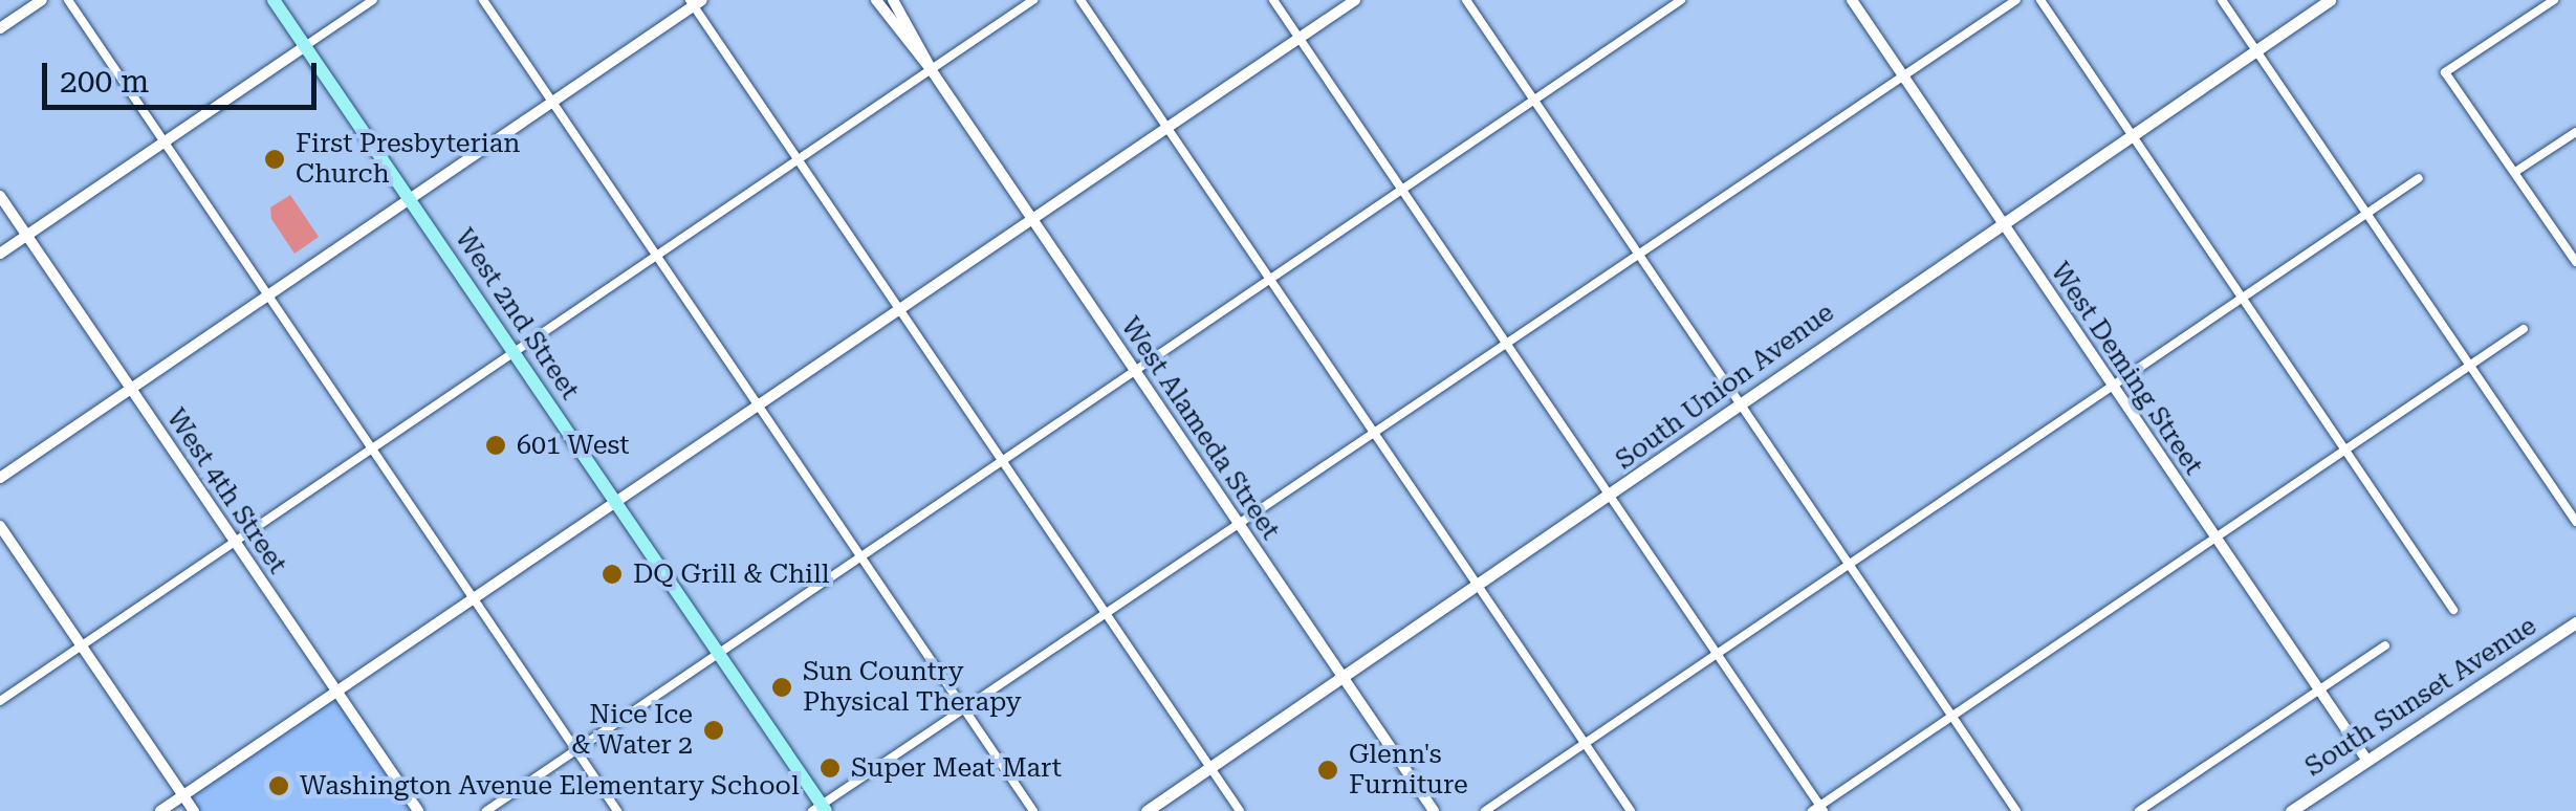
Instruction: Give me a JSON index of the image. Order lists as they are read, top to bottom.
{
  "streets": {
    "main road": ["West 2nd Street", "South Union Avenue", "South Sunset Avenue"],
    "street": ["West Deming Street", "West Alameda Street", "West 4th Street"]
  },
  "crossings": [
    ["West Deming Street", "South Union Avenue"],
    ["West Deming Street", "South Sunset Avenue"],
    ["South Union Avenue", "West Alameda Street"]
  ],
  "places": [
    "First Presbyterian Church",
    "601 West",
    "DQ Grill & Chill",
    "Sun Country Physical Therapy",
    "Nice Ice & Water 2",
    "Super Meat Mart",
    "Glenn's Furniture",
    "Washington Avenue Elementary School"
  ],
  "scale_bar": "200 m"
}
